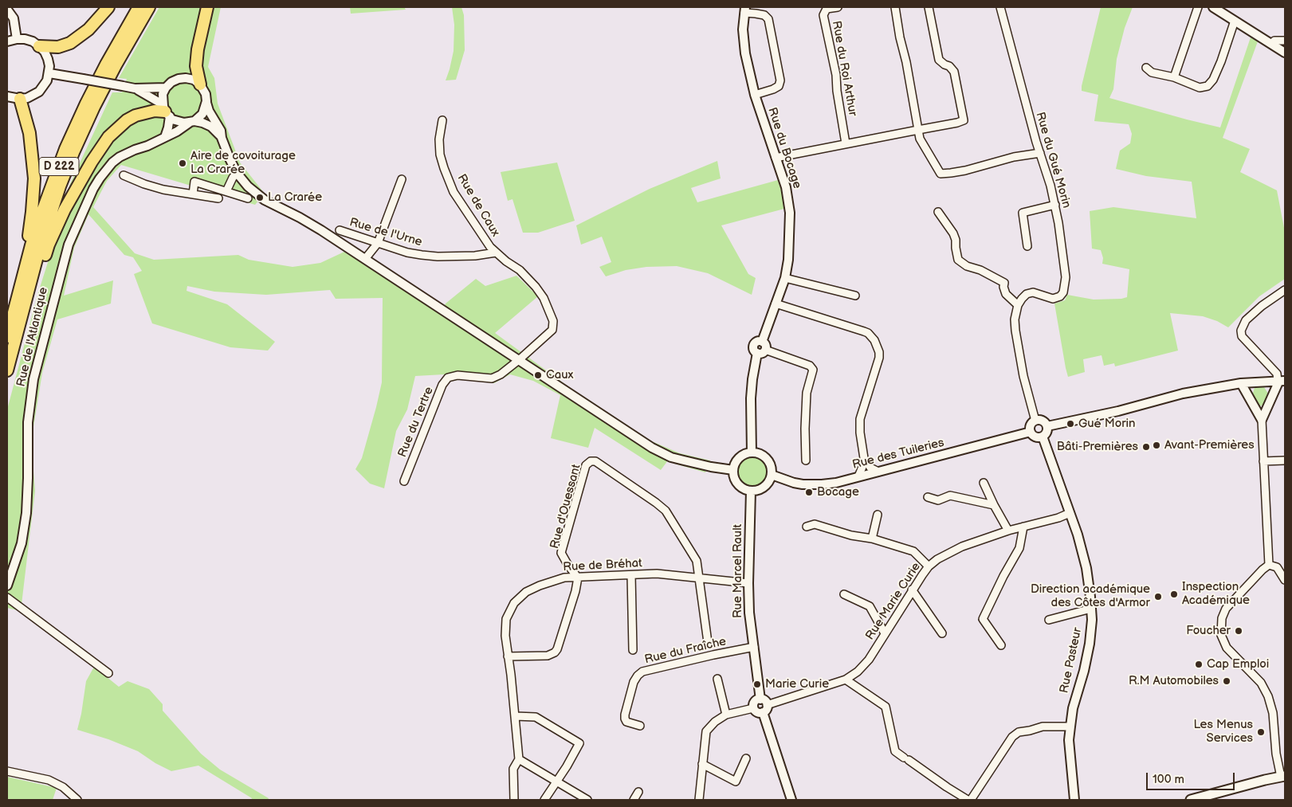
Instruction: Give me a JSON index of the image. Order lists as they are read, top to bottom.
{
  "streets": {
    "highway": ["D 222"],
    "street": [
      "Rue du Roi Arthur",
      "Rue du Bocage",
      "Rue du Gué Morin",
      "Rue de Caux",
      "Rue de l'Urne",
      "Rue de l'Atlantique",
      "Rue du Tertre",
      "Rue des Tuileries",
      "Rue d'Ouessant",
      "Rue de Bréhat",
      "Rue Marcel Rault",
      "Rue Marie Curie",
      "Rue du Fraîche",
      "Rue Pasteur"
    ]
  },
  "crossings": [
    ["Rue de Caux", "Rue de l'Urne"],
    ["Rue des Tuileries", "Rue Marcel Rault"],
    ["Rue des Tuileries", "Rue Pasteur"],
    ["Rue d'Ouessant", "Rue de Bréhat"],
    ["Rue de Bréhat", "Rue Marcel Rault"],
    ["Rue Marcel Rault", "Rue Marie Curie"],
    ["Rue Marcel Rault", "Rue du Fraîche"],
    ["Rue Marie Curie", "Rue Pasteur"]
  ],
  "places": [
    "Aire de covoiturage La Crarée",
    "La Crarée",
    "Caux",
    "Gué Morin",
    "Avant-Premières",
    "Bâti-Premières",
    "Bocage",
    "Inspection Académique",
    "Direction académique des Côtes d'Armor",
    "Foucher",
    "Cap Emploi",
    "R.M Automobiles",
    "Marie Curie",
    "Les Menus Services"
  ],
  "scale_bar": "100 m"
}
